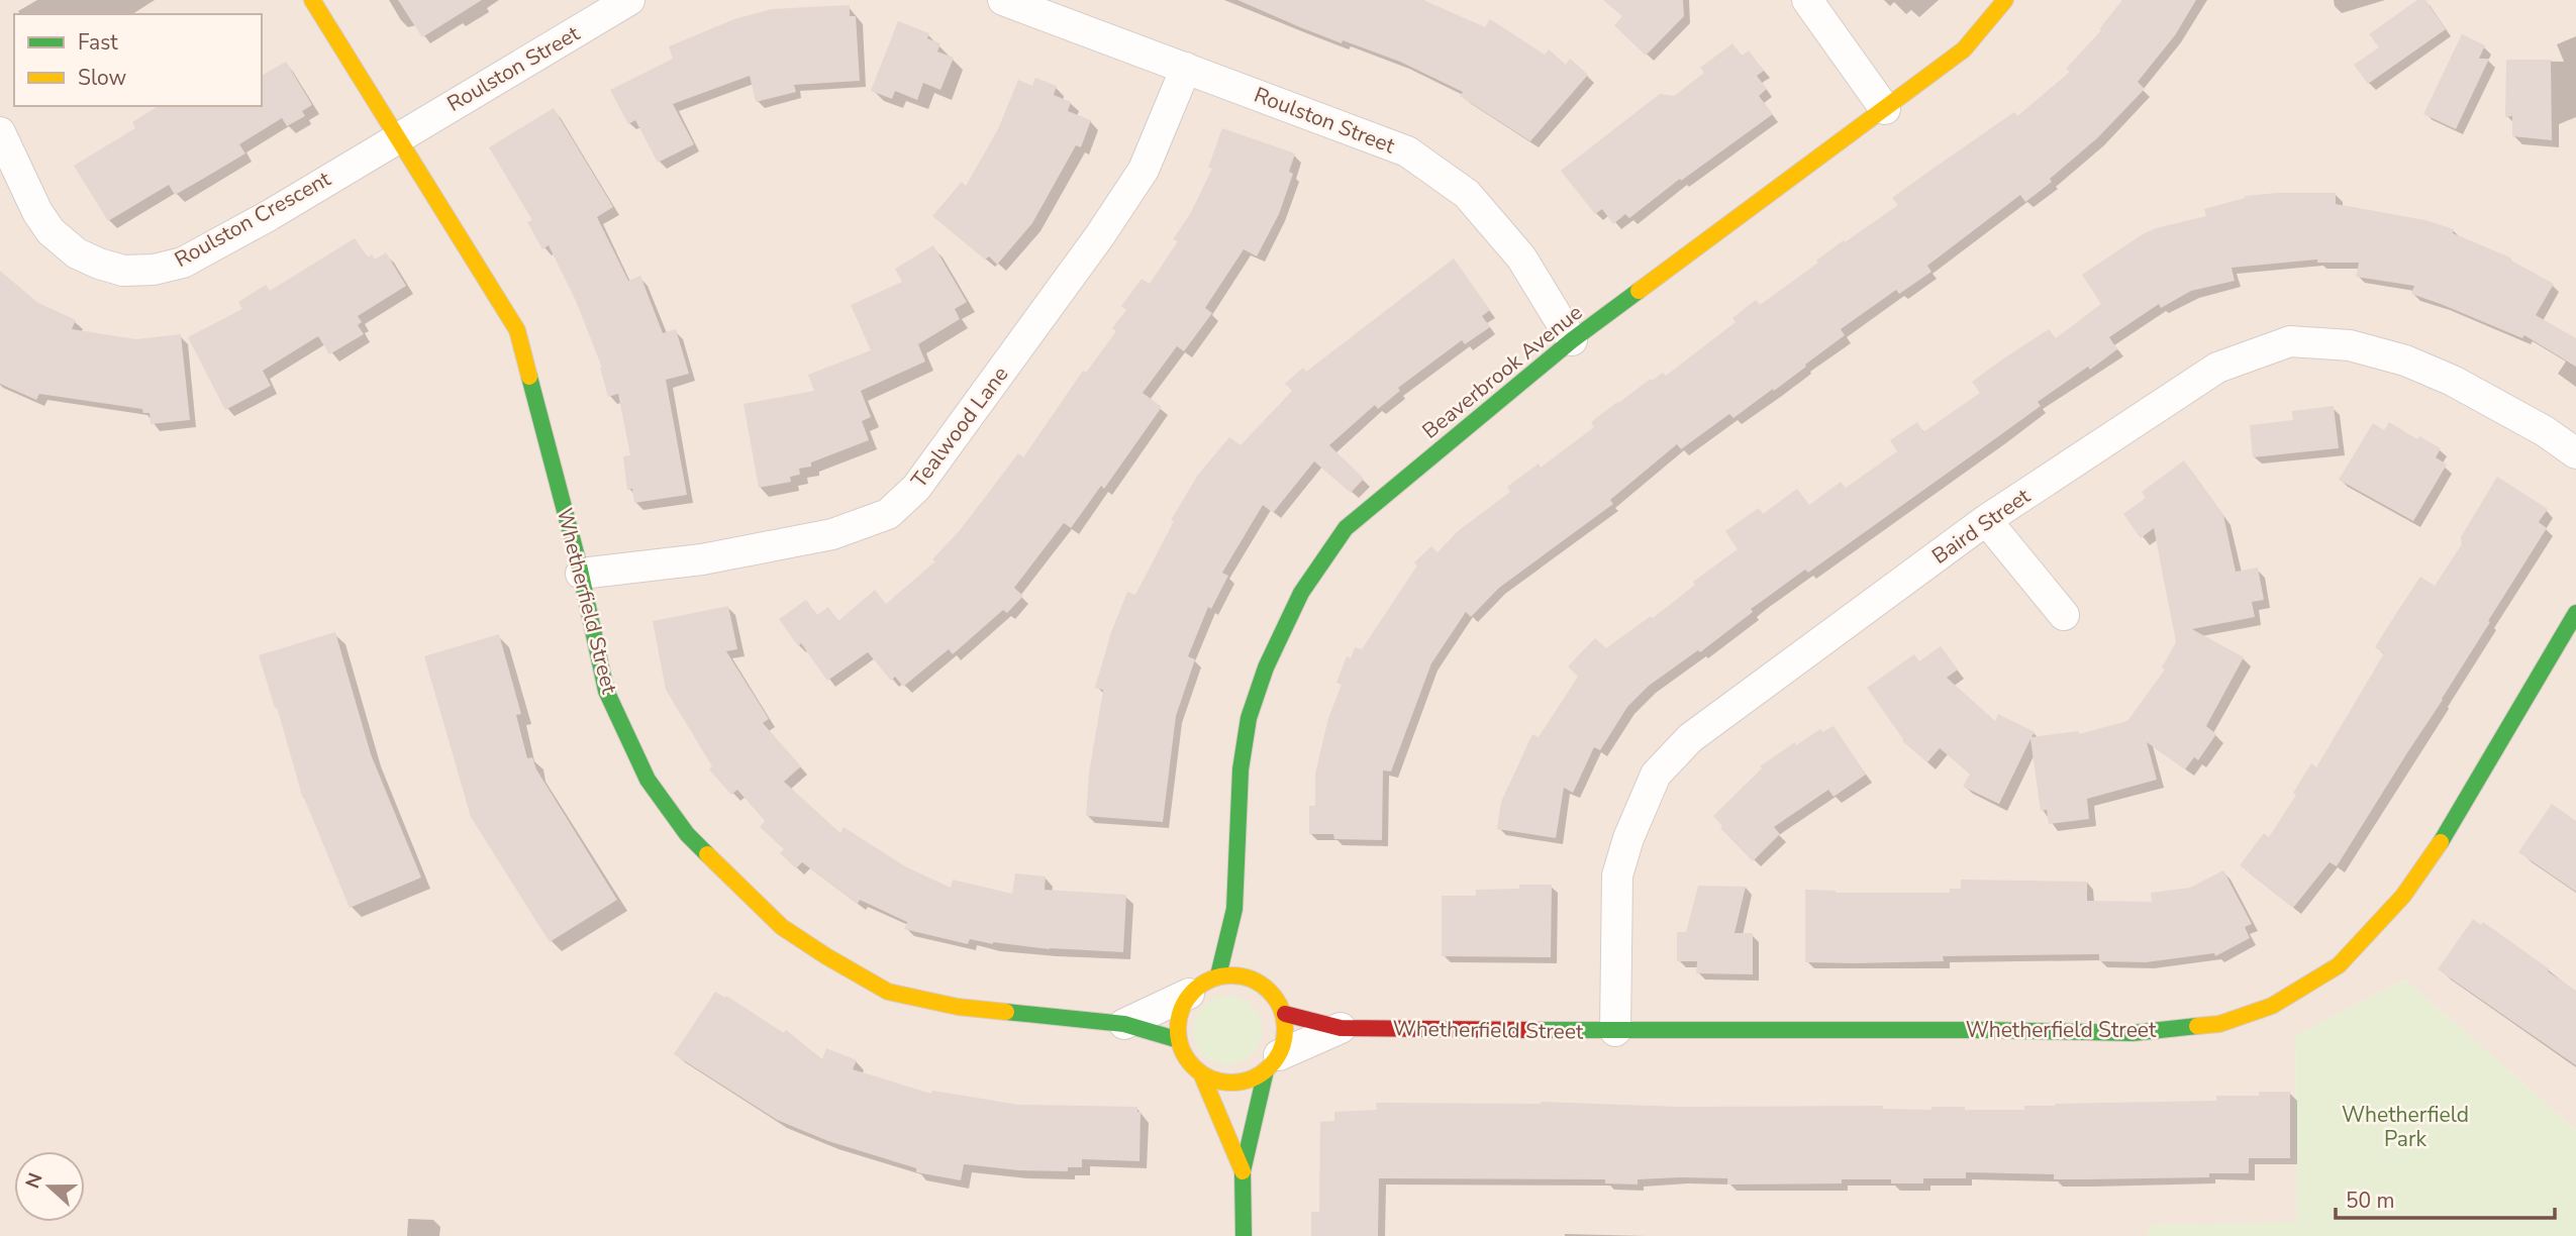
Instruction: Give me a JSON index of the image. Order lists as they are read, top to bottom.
{
  "streets": {
    "street": [
      "Roulston Street",
      "Roulston Crescent",
      "Beaverbrook Avenue",
      "Tealwood Lane",
      "Baird Street",
      "Whetherfield Street"
    ]
  },
  "crossings": [
    ["Roulston Street", "Roulston Crescent"],
    ["Roulston Street", "Beaverbrook Avenue"],
    ["Roulston Street", "Tealwood Lane"],
    ["Roulston Street", "Whetherfield Street"],
    ["Roulston Crescent", "Whetherfield Street"],
    ["Beaverbrook Avenue", "Whetherfield Street"],
    ["Tealwood Lane", "Whetherfield Street"],
    ["Baird Street", "Whetherfield Street"]
  ],
  "parks": ["Whetherfield Park"],
  "legend": ["Fast", "Slow"],
  "scale_bar": "50 m",
  "north": "left"
}
